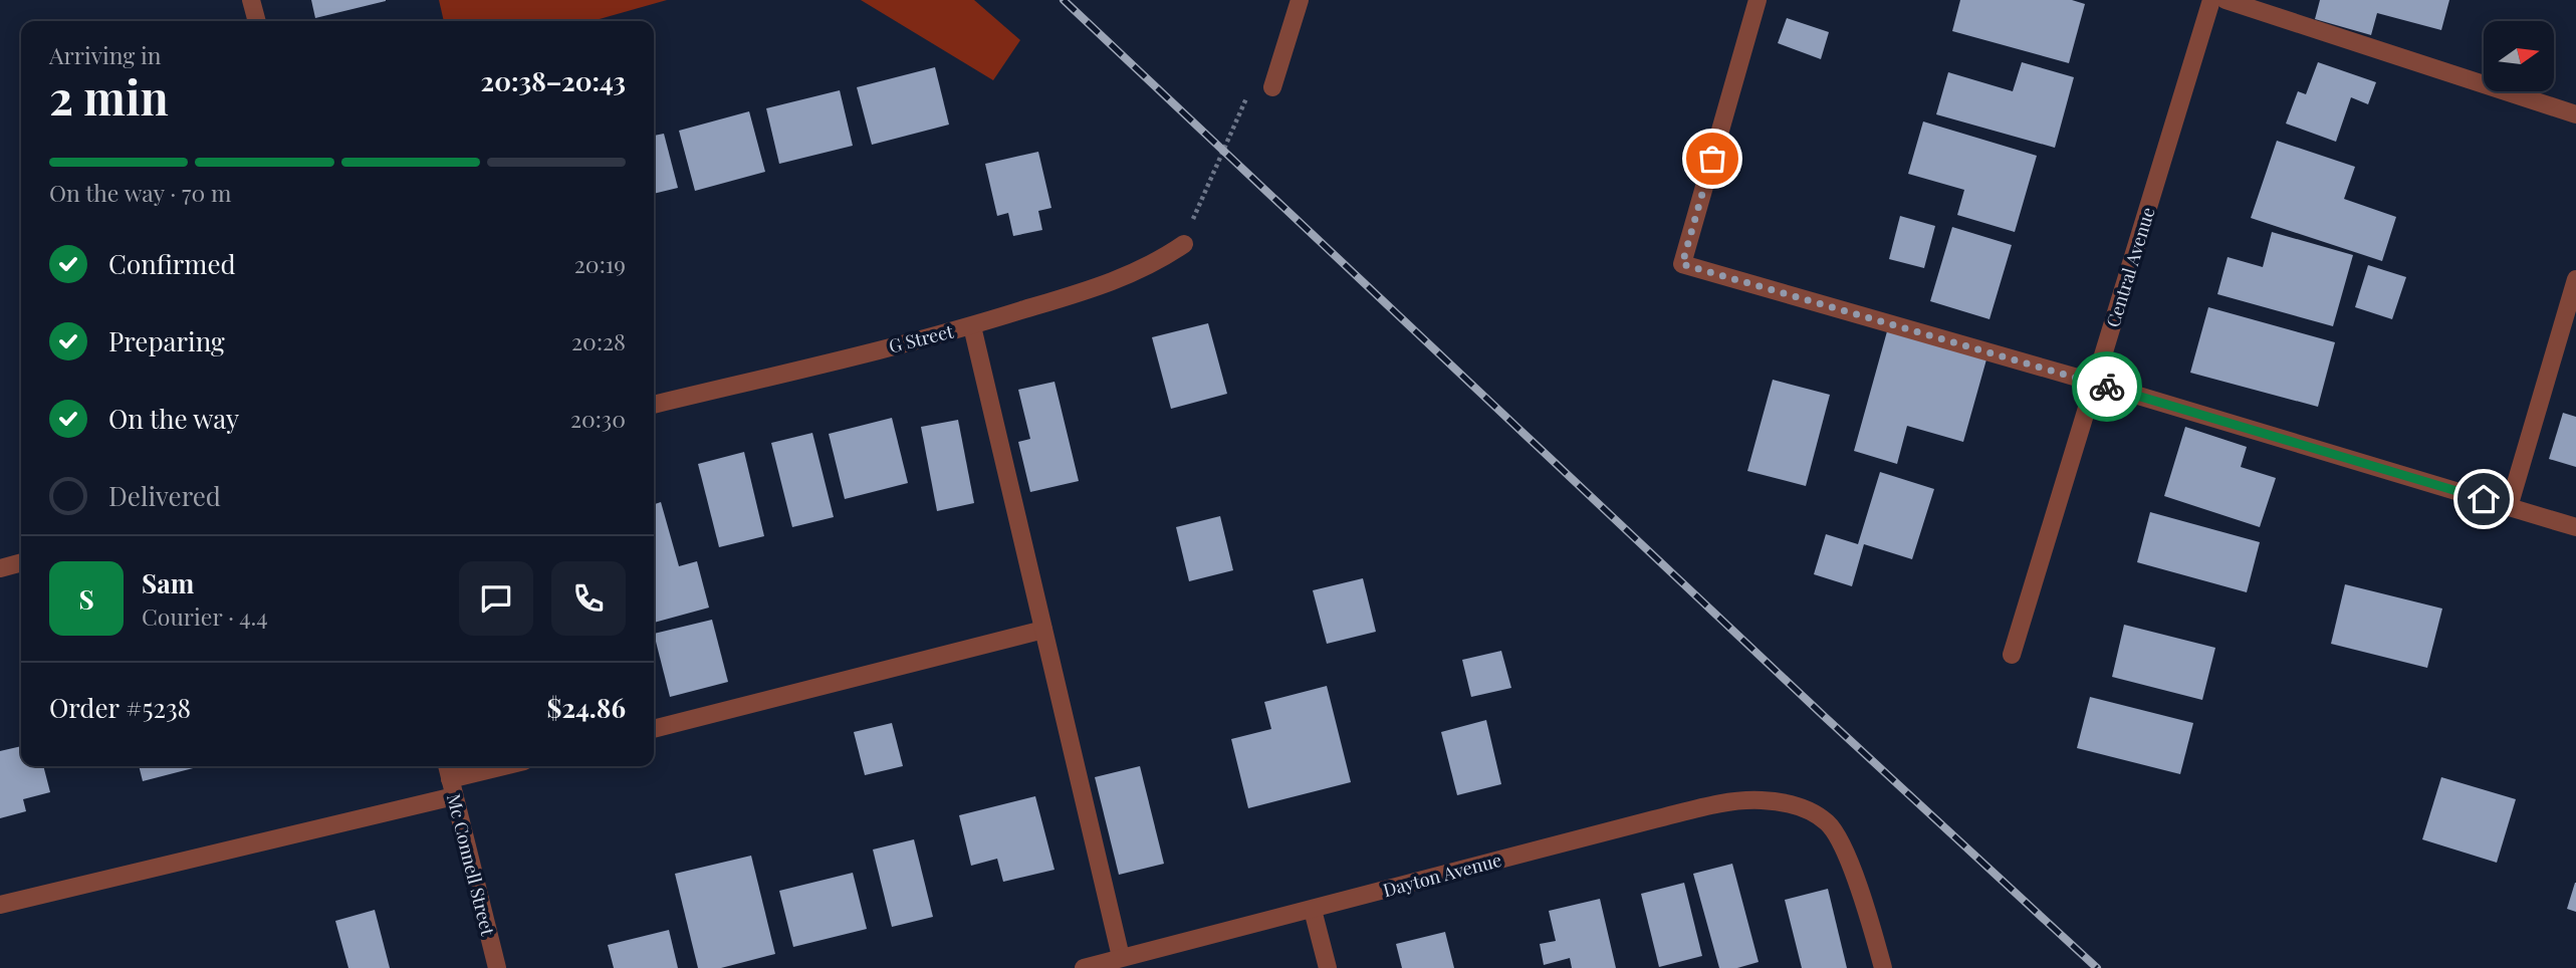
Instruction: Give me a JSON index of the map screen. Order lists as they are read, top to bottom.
{
  "streets": {
    "street": [
      "Central Avenue",
      "G Street",
      "Mc Connell Street",
      "Dayton Avenue"
    ]
  },
  "north": "right",
  "page": {
    "heading": ["2 min", "Arriving in", "20:38–20:43"],
    "panel": [
      "Sam",
      "Courier · 4.4",
      "Order #5238",
      "$24.86"
    ],
    "bar": "On the way · 70 m",
    "list": [
      ["Confirmed", "20:19"],
      ["Preparing", "20:28"],
      ["On the way", "20:30"],
      "Delivered"
    ],
    "round": "S"
  }
}
